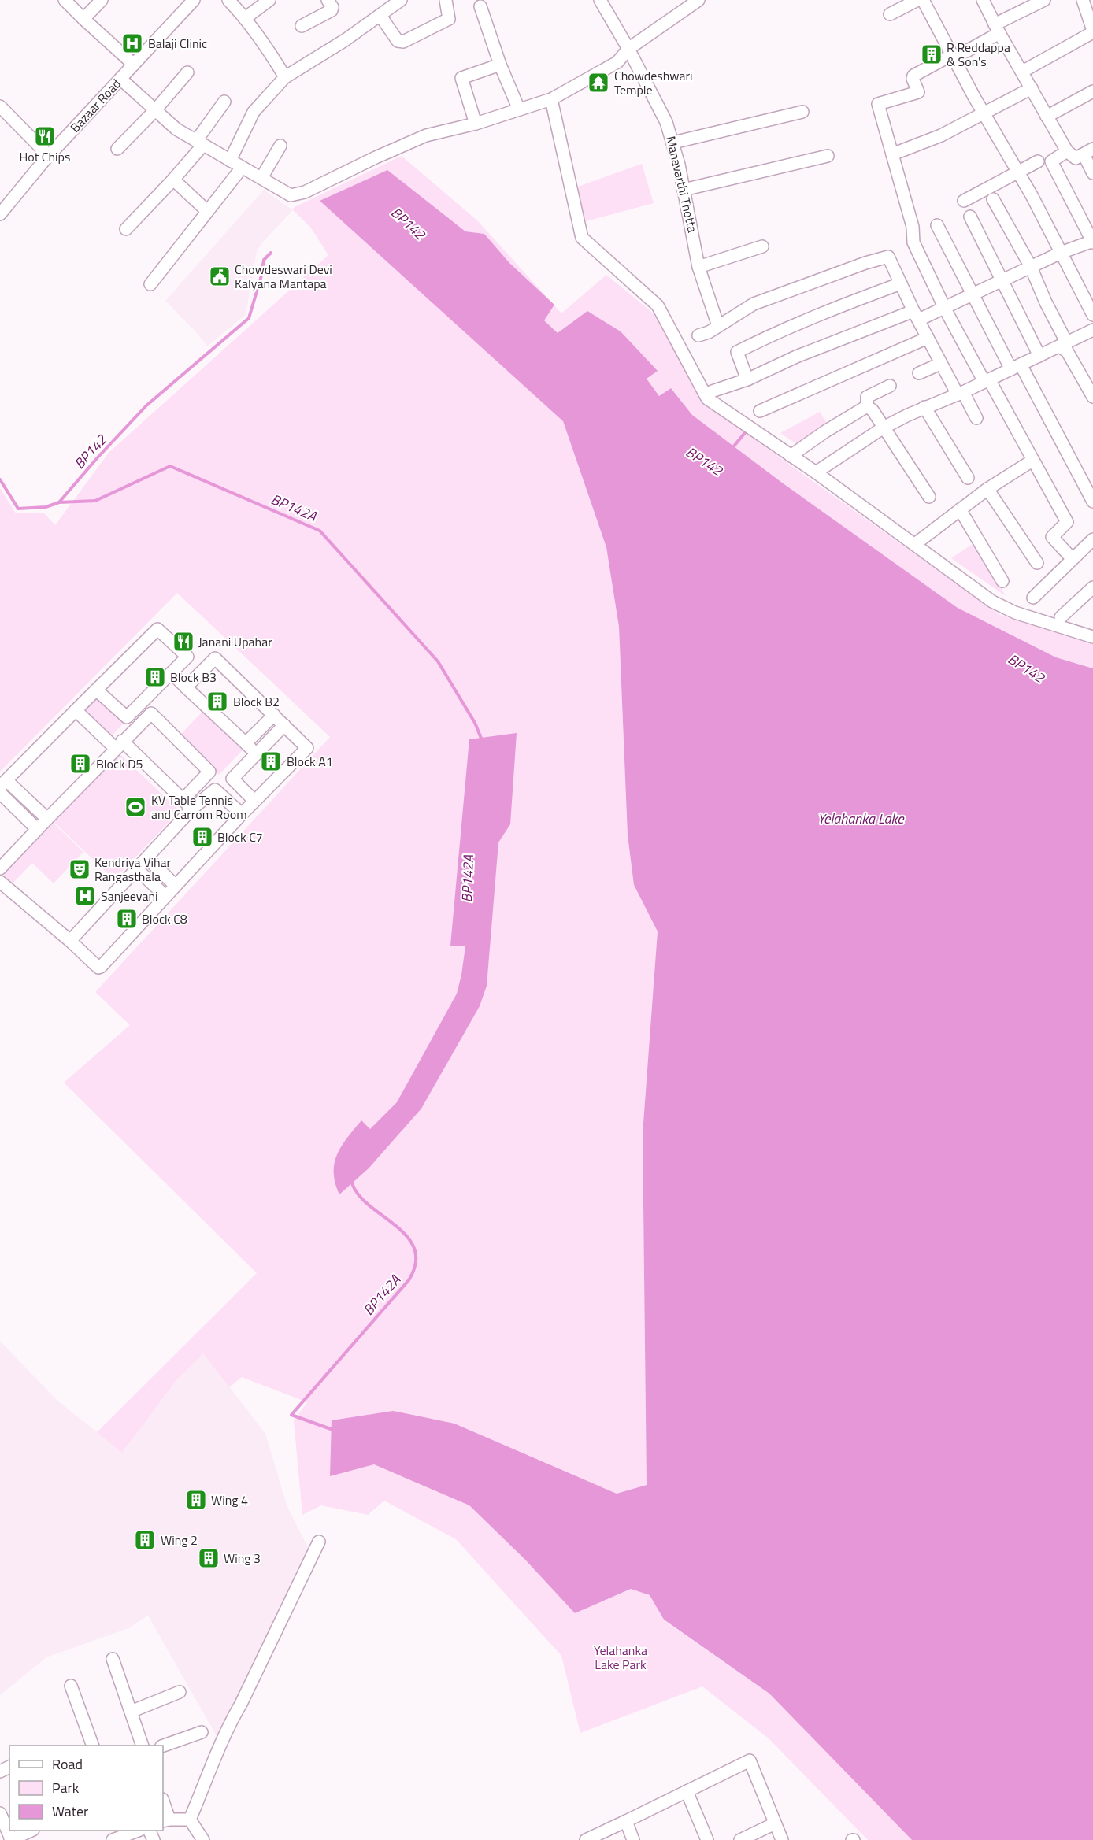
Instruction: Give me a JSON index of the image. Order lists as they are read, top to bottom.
{
  "streets": {
    "street": ["Bazaar Road", "Manavarthi Thotta"]
  },
  "water": ["BP142", "BP142A", "Yelahanka Lake"],
  "parks": ["Yelahanka Lake Park"],
  "places": {
    "hospital": ["Balaji Clinic", "Sanjeevani"],
    "building": [
      "R Reddappa & Son's",
      "Block B3",
      "Block B2",
      "Block A1",
      "Block D5",
      "Block C7",
      "Block C8",
      "Wing 4",
      "Wing 2",
      "Wing 3"
    ],
    "temple": ["Chowdeshwari Temple"],
    "restaurant": ["Hot Chips", "Janani Upahar"],
    "public building": ["Chowdeswari Devi Kalyana Mantapa"],
    "sports": ["KV Table Tennis and Carrom Room"],
    "theatre": ["Kendriya Vihar Rangasthala"]
  },
  "legend": ["Road", "Park", "Water"]
}
